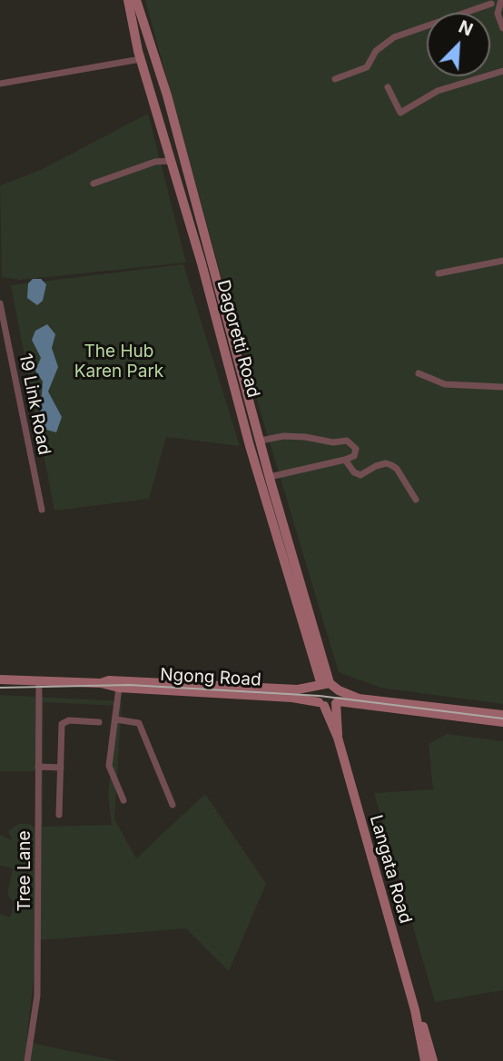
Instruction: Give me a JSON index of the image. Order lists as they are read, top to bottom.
{
  "streets": {
    "main road": ["Dagoretti Road", "Ngong Road", "Langata Road"],
    "street": ["19 Link Road", "Tree Lane"]
  },
  "crossings": [
    ["Dagoretti Road", "Ngong Road"],
    ["Ngong Road", "Tree Lane"]
  ],
  "parks": ["The Hub Karen Park"],
  "north": "top right"
}
